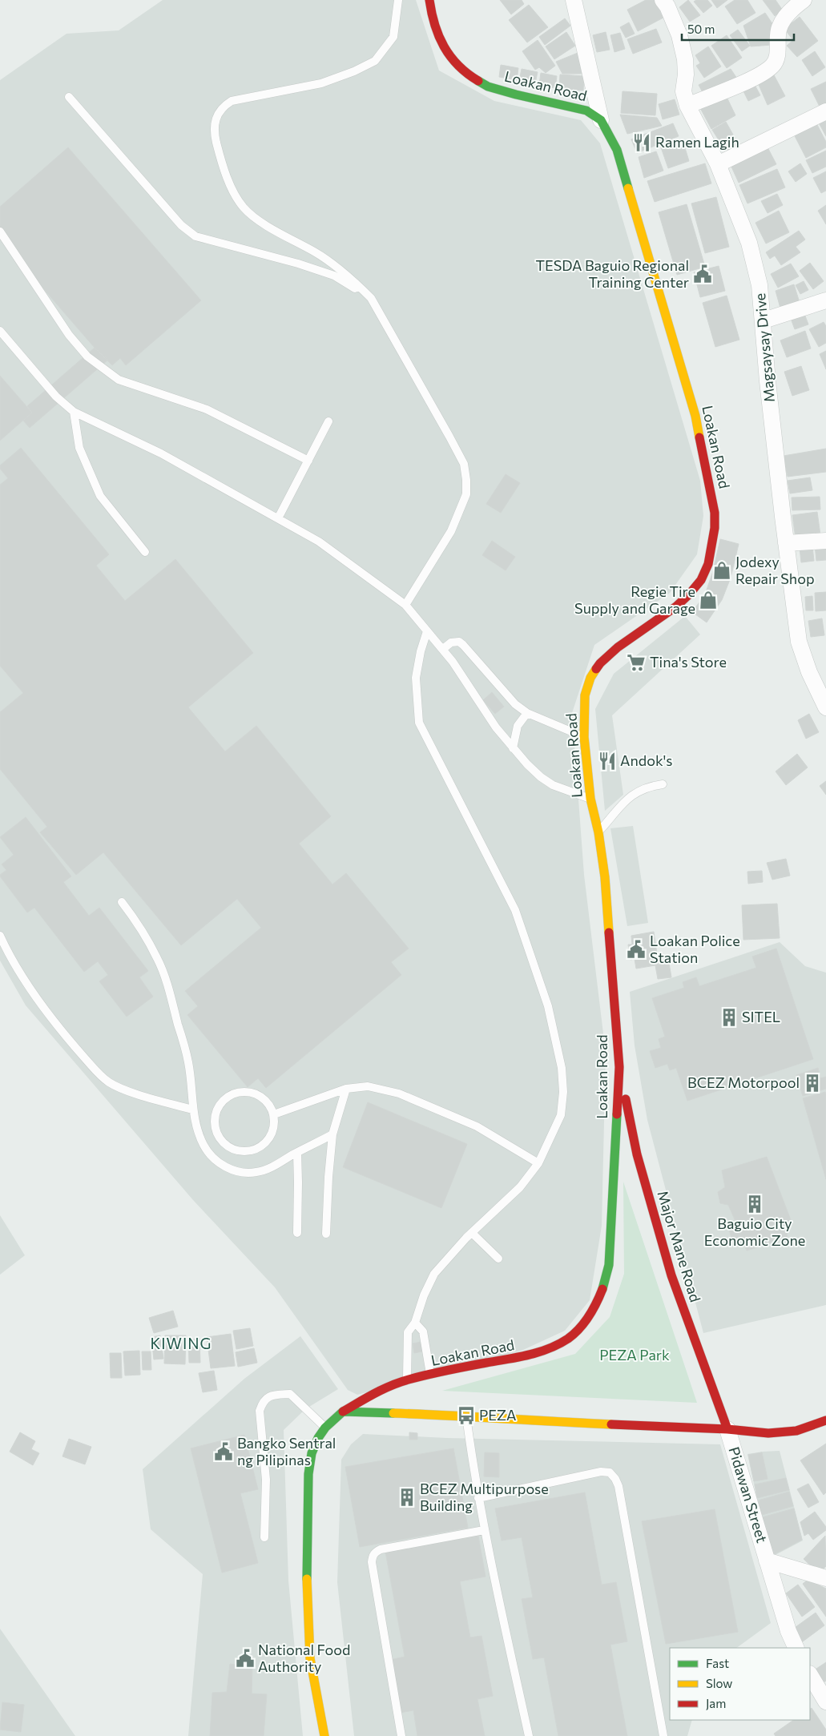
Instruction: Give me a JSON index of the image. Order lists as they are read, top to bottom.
{
  "streets": {
    "main road": ["Loakan Road", "Major Mane Road"],
    "street": ["Magsaysay Drive", "Pidawan Street"]
  },
  "crossings": [
    ["Loakan Road", "Major Mane Road"],
    ["Major Mane Road", "Pidawan Street"]
  ],
  "districts": ["KIWING"],
  "parks": ["PEZA Park"],
  "places": {
    "restaurant": ["Ramen Lagih", "Andok's"],
    "public building": [
      "TESDA Baguio Regional Training Center",
      "Loakan Police Station",
      "Bangko Sentral ng Pilipinas",
      "National Food Authority"
    ],
    "shop": ["Jodexy Repair Shop", "Regie Tire Supply and Garage"],
    "supermarket": ["Tina's Store"],
    "building": [
      "SITEL",
      "BCEZ Motorpool",
      "Baguio City Economic Zone",
      "BCEZ Multipurpose Building"
    ],
    "bus stop": ["PEZA"]
  },
  "legend": ["Fast", "Slow", "Jam"],
  "scale_bar": "50 m"
}
